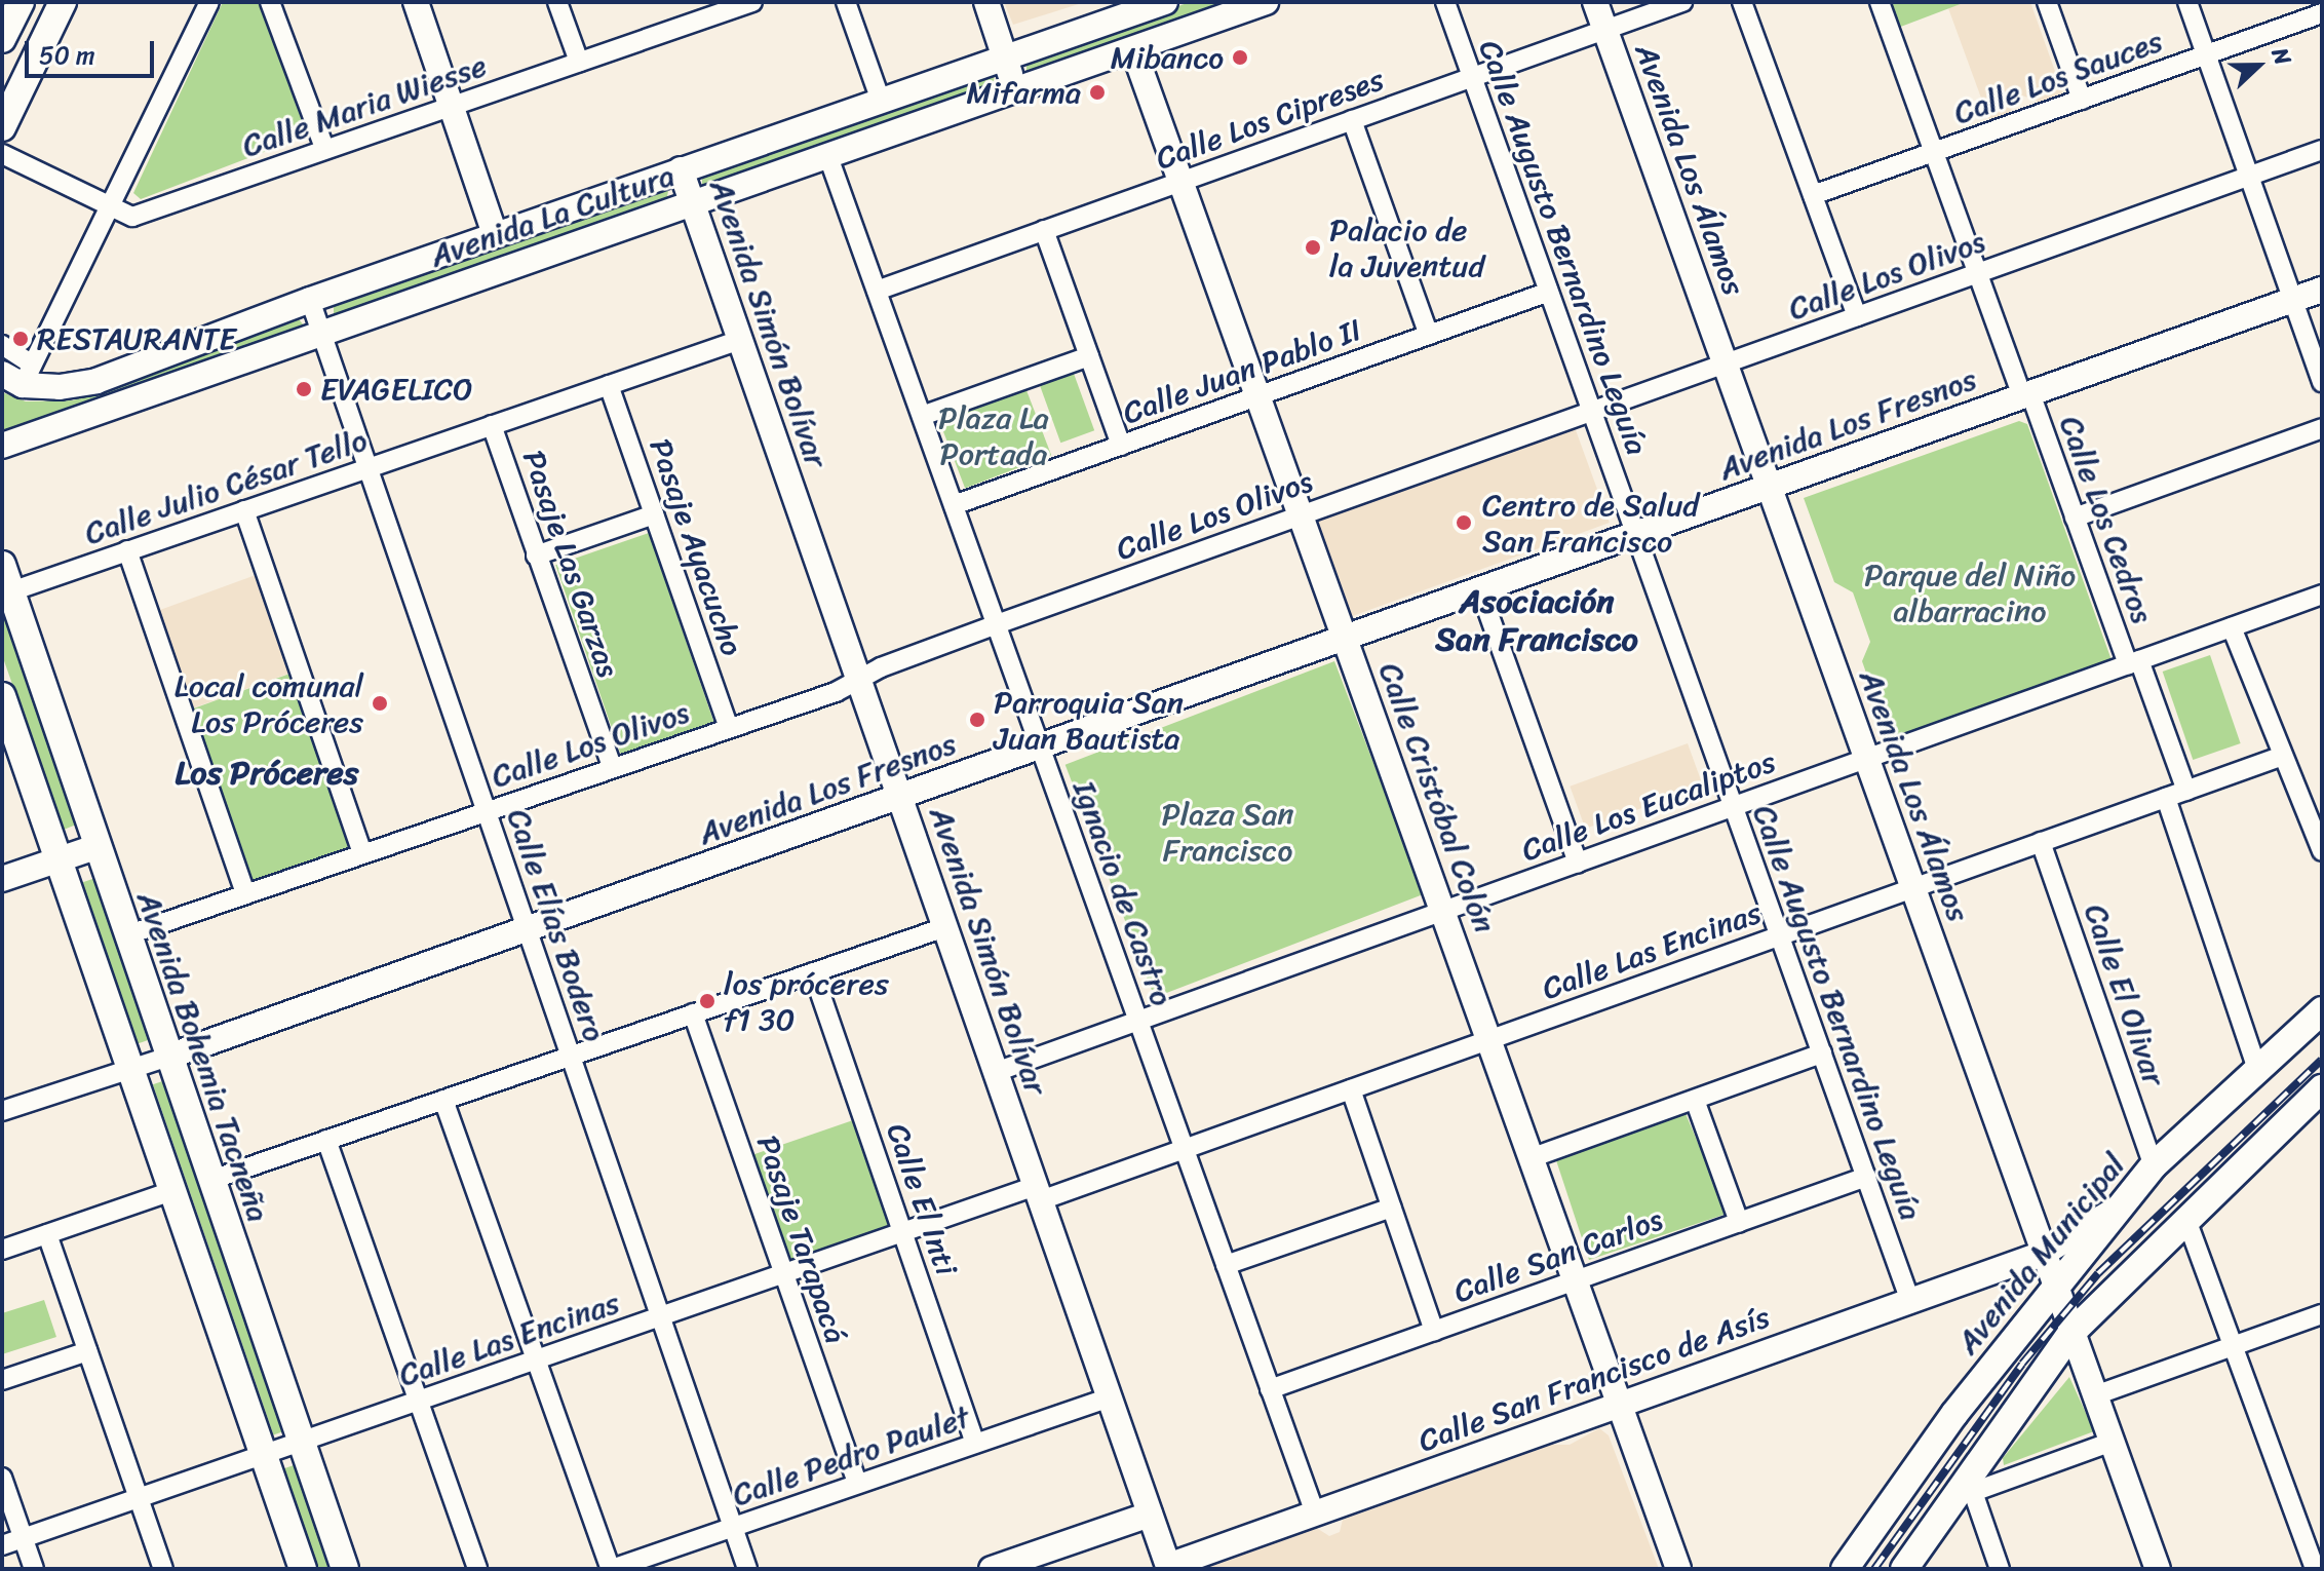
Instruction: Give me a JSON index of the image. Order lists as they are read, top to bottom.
{
  "streets": {
    "main road": ["Avenida Bohemia Tacneña", "Avenida Municipal"],
    "street": [
      "Calle Los Sauces",
      "Calle Maria Wiesse",
      "Calle Los Cipreses",
      "Avenida Los Álamos",
      "Avenida La Cultura",
      "Calle Augusto Bernardino Leguía",
      "Calle Los Olivos",
      "Avenida Simón Bolívar",
      "Calle Juan Pablo II",
      "Avenida Los Fresnos",
      "Calle Julio César Tello",
      "Calle Los Cedros",
      "Pasaje Ayacucho",
      "Pasaje Las Garzas",
      "Calle Cristóbal Colón",
      "Calle Los Eucaliptos",
      "Ignacio de Castro",
      "Calle Elías Bodero",
      "Calle Las Encinas",
      "Calle El Olivar",
      "Calle El Inti",
      "Pasaje Tarapacá",
      "Calle San Carlos",
      "Calle San Francisco de Asís",
      "Calle Pedro Paulet"
    ]
  },
  "crossings": [
    ["Calle Los Sauces", "Calle Los Cedros"],
    ["Calle Los Cipreses", "Avenida Los Álamos"],
    ["Calle Los Cipreses", "Calle Augusto Bernardino Leguía"],
    ["Calle Los Cipreses", "Calle Cristóbal Colón"],
    ["Calle Los Cipreses", "Ignacio de Castro"],
    ["Avenida Los Álamos", "Calle Los Olivos"],
    ["Avenida Los Álamos", "Avenida Los Fresnos"],
    ["Avenida Los Álamos", "Calle Los Eucaliptos"],
    ["Avenida Los Álamos", "Calle Las Encinas"],
    ["Avenida Los Álamos", "Avenida Municipal"],
    ["Avenida Los Álamos", "Calle San Francisco de Asís"],
    ["Avenida La Cultura", "Avenida Simón Bolívar"],
    ["Avenida La Cultura", "Calle Cristóbal Colón"],
    ["Avenida La Cultura", "Ignacio de Castro"],
    ["Avenida La Cultura", "Calle Elías Bodero"],
    ["Calle Augusto Bernardino Leguía", "Calle Los Olivos"],
    ["Calle Augusto Bernardino Leguía", "Calle Juan Pablo II"],
    ["Calle Augusto Bernardino Leguía", "Avenida Los Fresnos"],
    ["Calle Augusto Bernardino Leguía", "Calle Los Eucaliptos"],
    ["Calle Augusto Bernardino Leguía", "Calle Las Encinas"],
    ["Calle Augusto Bernardino Leguía", "Calle San Carlos"],
    ["Calle Augusto Bernardino Leguía", "Calle San Francisco de Asís"],
    ["Calle Los Olivos", "Avenida Simón Bolívar"],
    ["Calle Los Olivos", "Calle Los Cedros"],
    ["Calle Los Olivos", "Pasaje Ayacucho"],
    ["Calle Los Olivos", "Pasaje Las Garzas"],
    ["Calle Los Olivos", "Calle Cristóbal Colón"],
    ["Calle Los Olivos", "Ignacio de Castro"],
    ["Calle Los Olivos", "Calle Elías Bodero"],
    ["Calle Los Olivos", "Avenida Bohemia Tacneña"],
    ["Avenida Simón Bolívar", "Avenida Los Fresnos"],
    ["Avenida Simón Bolívar", "Calle Julio César Tello"],
    ["Avenida Simón Bolívar", "Calle Los Eucaliptos"],
    ["Avenida Simón Bolívar", "Calle Las Encinas"],
    ["Avenida Simón Bolívar", "Calle San Francisco de Asís"],
    ["Avenida Simón Bolívar", "Calle Pedro Paulet"],
    ["Calle Juan Pablo II", "Calle Cristóbal Colón"],
    ["Calle Juan Pablo II", "Ignacio de Castro"],
    ["Avenida Los Fresnos", "Calle Los Cedros"],
    ["Avenida Los Fresnos", "Calle Cristóbal Colón"],
    ["Avenida Los Fresnos", "Ignacio de Castro"],
    ["Avenida Los Fresnos", "Calle Elías Bodero"],
    ["Avenida Los Fresnos", "Avenida Bohemia Tacneña"],
    ["Calle Julio César Tello", "Pasaje Ayacucho"],
    ["Calle Julio César Tello", "Pasaje Las Garzas"],
    ["Calle Julio César Tello", "Calle Elías Bodero"],
    ["Calle Julio César Tello", "Avenida Bohemia Tacneña"],
    ["Calle Los Cedros", "Calle Los Eucaliptos"],
    ["Calle Los Cedros", "Calle Las Encinas"],
    ["Calle Cristóbal Colón", "Calle Los Eucaliptos"],
    ["Calle Cristóbal Colón", "Calle Las Encinas"],
    ["Calle Cristóbal Colón", "Calle San Carlos"],
    ["Calle Cristóbal Colón", "Calle San Francisco de Asís"],
    ["Calle Los Eucaliptos", "Ignacio de Castro"],
    ["Ignacio de Castro", "Calle Las Encinas"],
    ["Ignacio de Castro", "Calle San Carlos"],
    ["Ignacio de Castro", "Calle San Francisco de Asís"],
    ["Calle Elías Bodero", "Calle Las Encinas"],
    ["Calle Elías Bodero", "Calle Pedro Paulet"],
    ["Calle Las Encinas", "Calle El Olivar"],
    ["Calle Las Encinas", "Avenida Bohemia Tacneña"],
    ["Calle Las Encinas", "Calle El Inti"],
    ["Calle Las Encinas", "Pasaje Tarapacá"],
    ["Calle El Olivar", "Avenida Municipal"],
    ["Calle El Inti", "Calle Pedro Paulet"],
    ["Pasaje Tarapacá", "Calle Pedro Paulet"],
    ["Avenida Municipal", "Calle San Francisco de Asís"]
  ],
  "districts": ["Asociación San Francisco", "Los Próceres"],
  "parks": ["Plaza La Portada", "Parque del Niño albarracino", "Plaza San Francisco"],
  "places": [
    "Mibanco",
    "Mifarma",
    "Palacio de la Juventud",
    "RESTAURANTE",
    "EVAGELICO",
    "Centro de Salud San Francisco",
    "Local comunal Los Próceres",
    "Parroquia San Juan Bautista",
    "los próceres f1 30"
  ],
  "scale_bar": "50 m",
  "north": "right"
}
